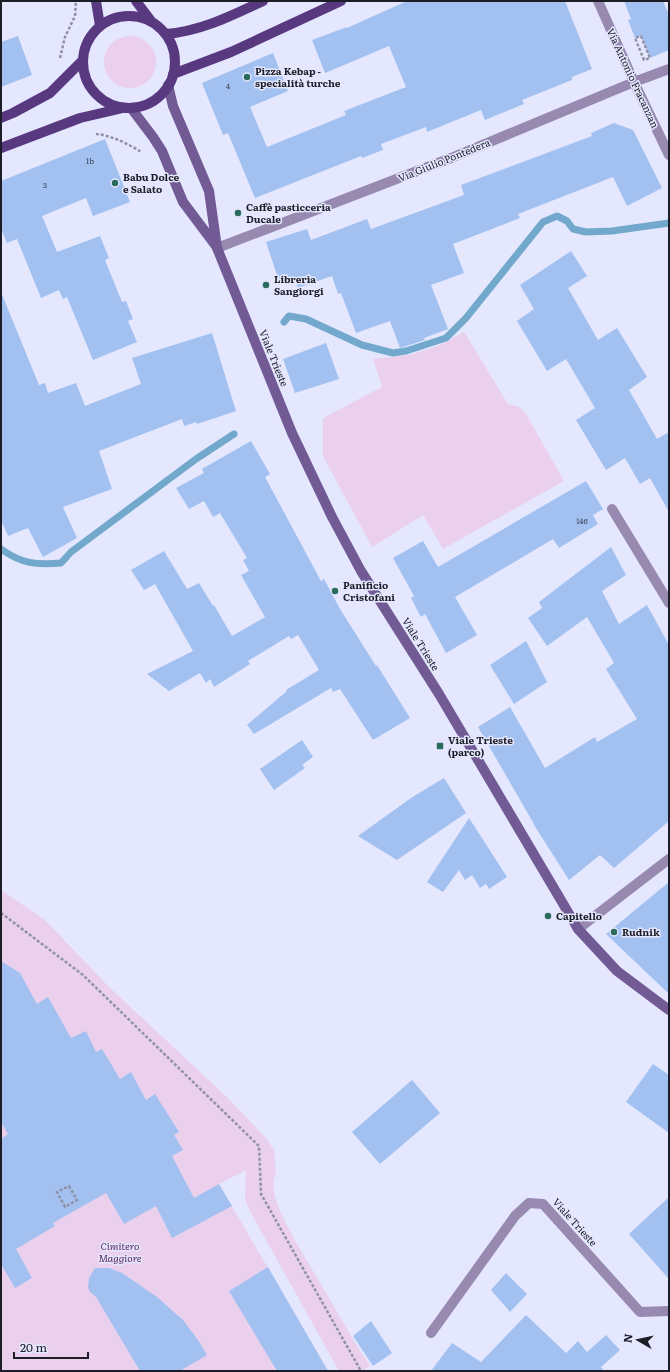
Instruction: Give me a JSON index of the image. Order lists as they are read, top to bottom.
{
  "streets": {
    "main road": ["Viale Trieste"],
    "street": ["Via Antonio Fracanzan", "Via Giulio Pontedera"]
  },
  "crossings": [
    ["Via Antonio Fracanzan", "Via Giulio Pontedera"],
    ["Via Giulio Pontedera", "Viale Trieste"]
  ],
  "parks": ["Cimitero Maggiore"],
  "places": {
    "other": [
      "Pizza Kebap - specialità turche",
      "Babu Dolce e Salato",
      "Caffè pasticceria Ducale",
      "Libreria Sangiorgi",
      "Panificio Cristofani",
      "Capitello",
      "Rudnik"
    ],
    "transit": ["Viale Trieste (parco)"]
  },
  "house_numbers": [
    "4",
    "1b",
    "3",
    "146"
  ],
  "scale_bar": "20 m",
  "north": "left"
}
